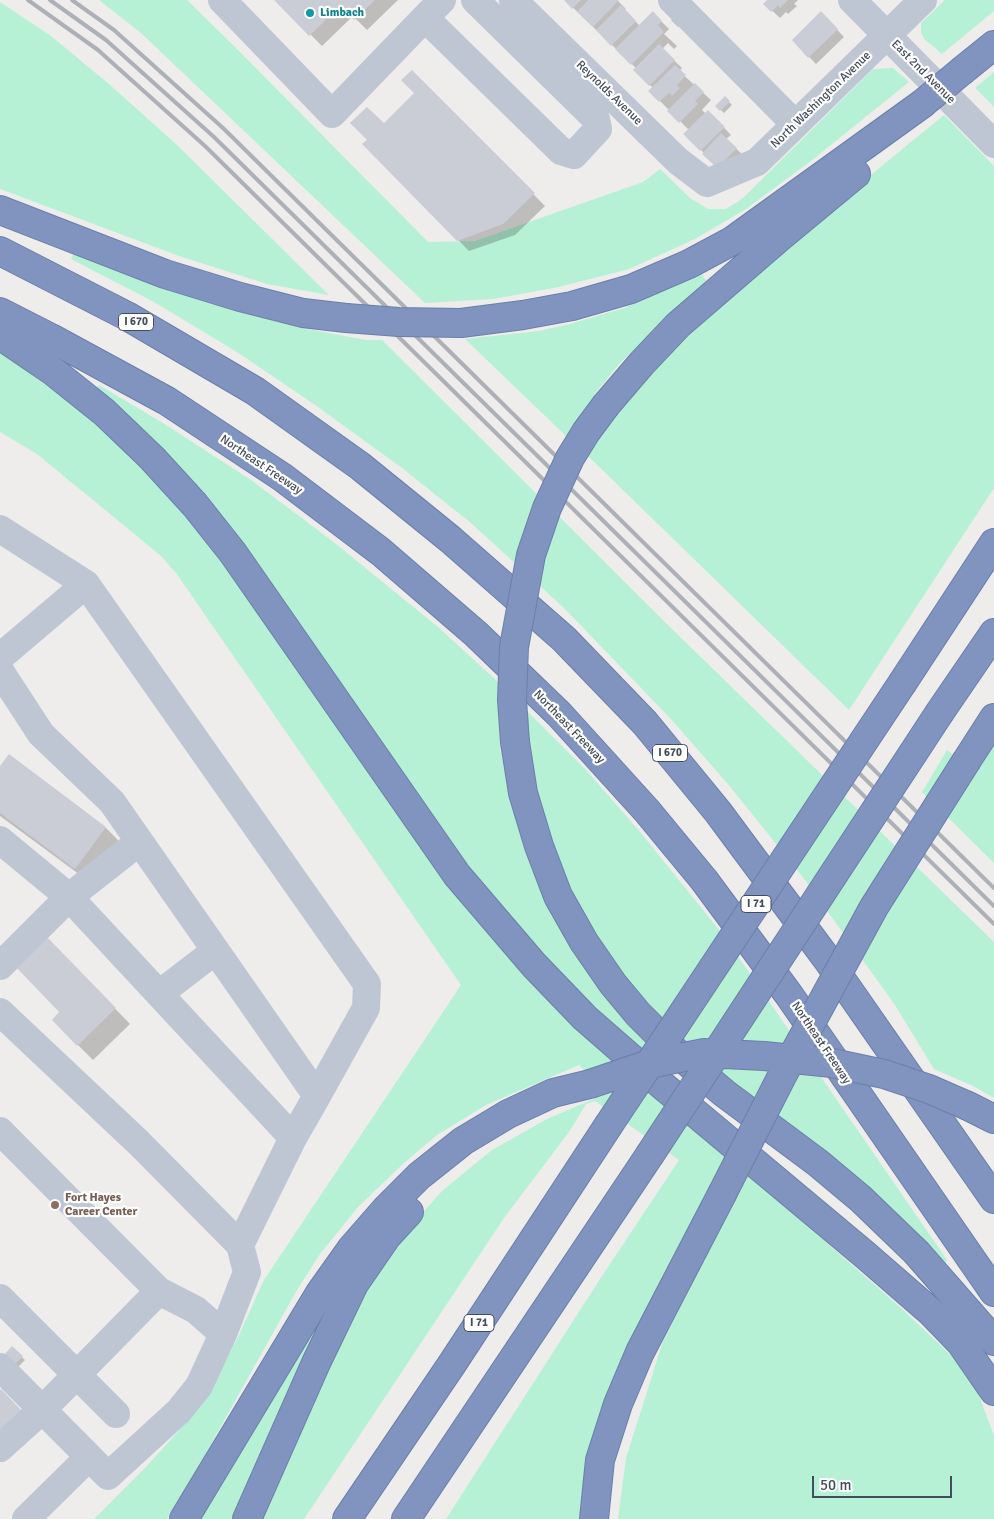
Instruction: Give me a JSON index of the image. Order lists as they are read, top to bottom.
{
  "streets": {
    "highway": ["I 670", "Northeast Freeway", "I 71"],
    "street": ["East 2nd Avenue", "Reynolds Avenue", "North Washington Avenue"]
  },
  "crossings": [
    ["East 2nd Avenue", "North Washington Avenue"],
    ["Reynolds Avenue", "North Washington Avenue"]
  ],
  "places": ["Limbach", "Fort Hayes Career Center"],
  "scale_bar": "50 m"
}
